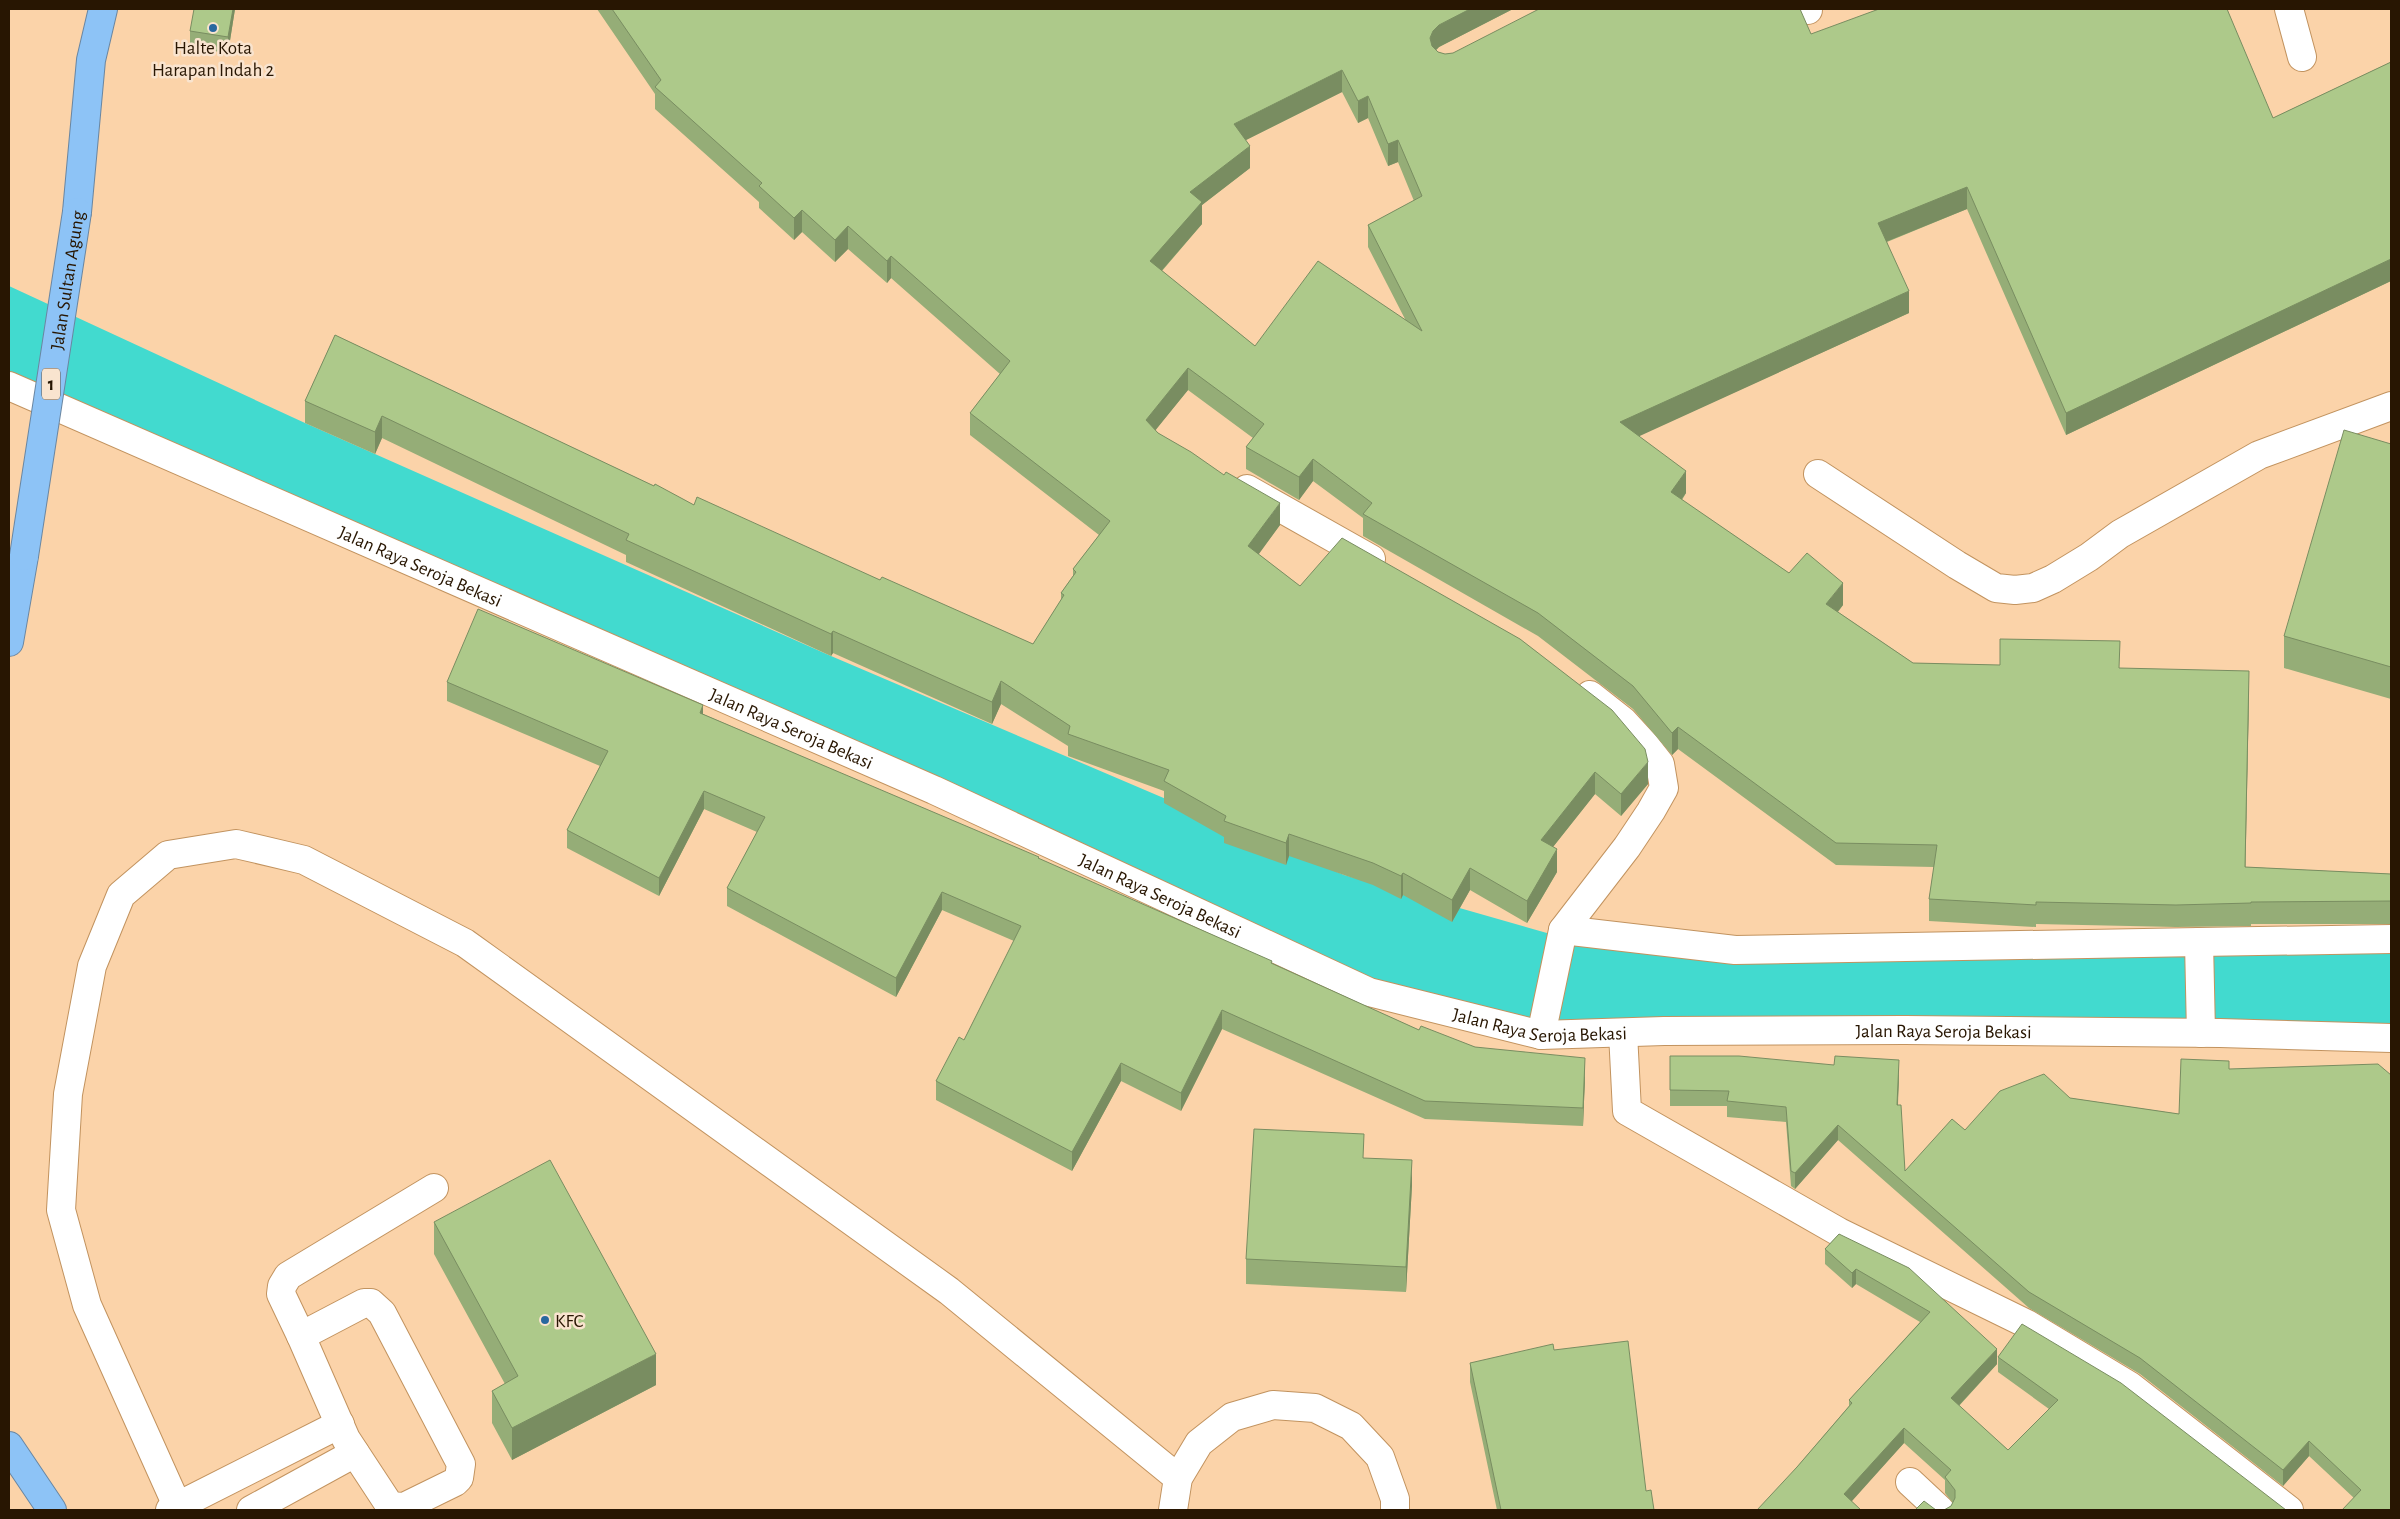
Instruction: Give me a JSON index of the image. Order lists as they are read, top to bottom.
{
  "streets": {
    "highway": ["Jalan Sultan Agung", "1"],
    "street": ["Jalan Raya Seroja Bekasi"]
  },
  "places": ["Halte Kota Harapan Indah 2", "KFC"]
}
